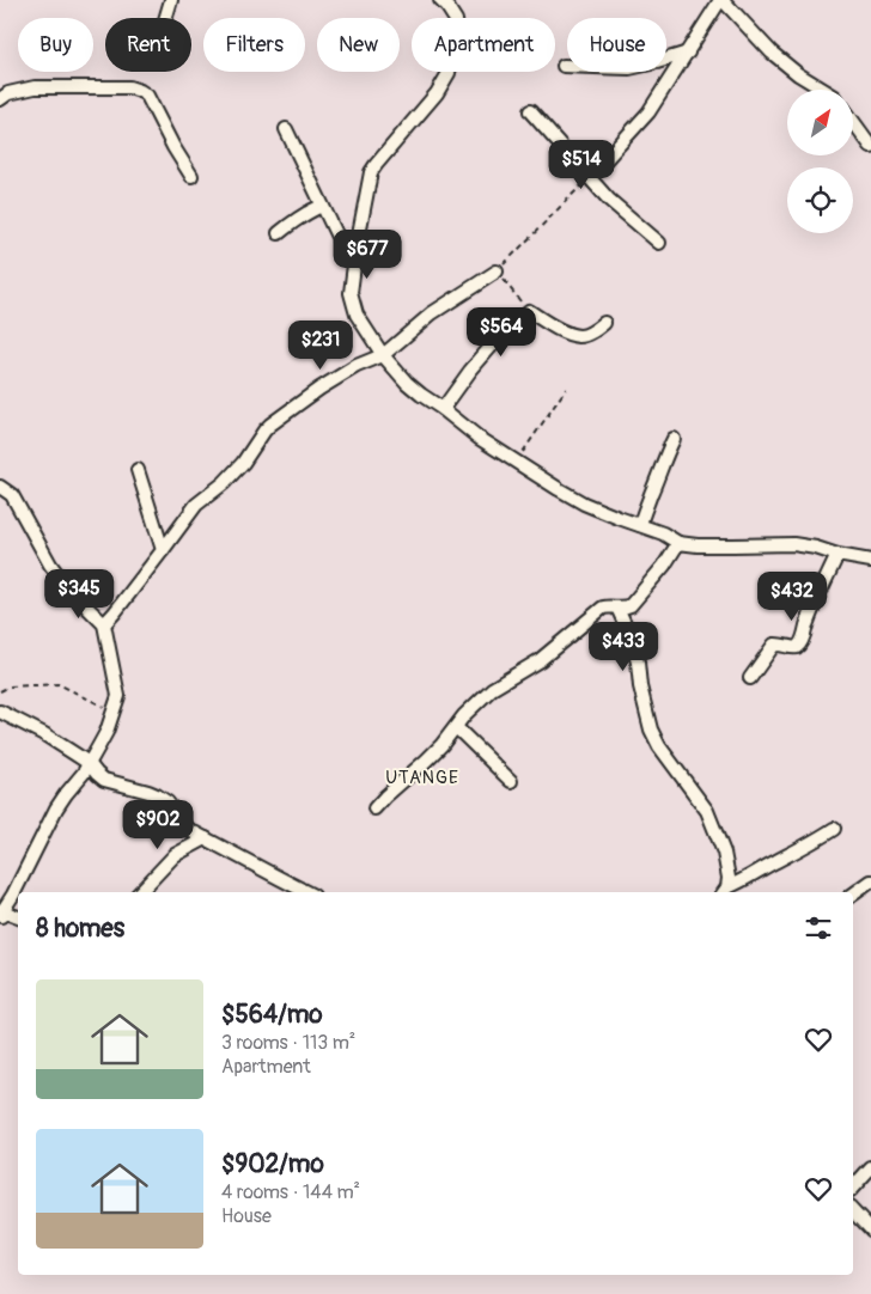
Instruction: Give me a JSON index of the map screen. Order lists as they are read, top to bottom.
{
  "districts": ["UTANGE"],
  "north": "top right",
  "page": {
    "chip": [
      "Buy",
      "Rent",
      "Filters",
      "New",
      "Apartment",
      "House"
    ],
    "price": [
      "$514",
      "$677",
      "$564",
      "$231",
      "$345",
      "$432",
      "$433",
      "$902"
    ],
    "heading": "8 homes",
    "list": [
      {
        "name": "$564/mo",
        "note": "3 rooms · 113 m² · Apartment"
      },
      {
        "name": "$902/mo",
        "note": "4 rooms · 144 m² · House"
      }
    ]
  }
}
